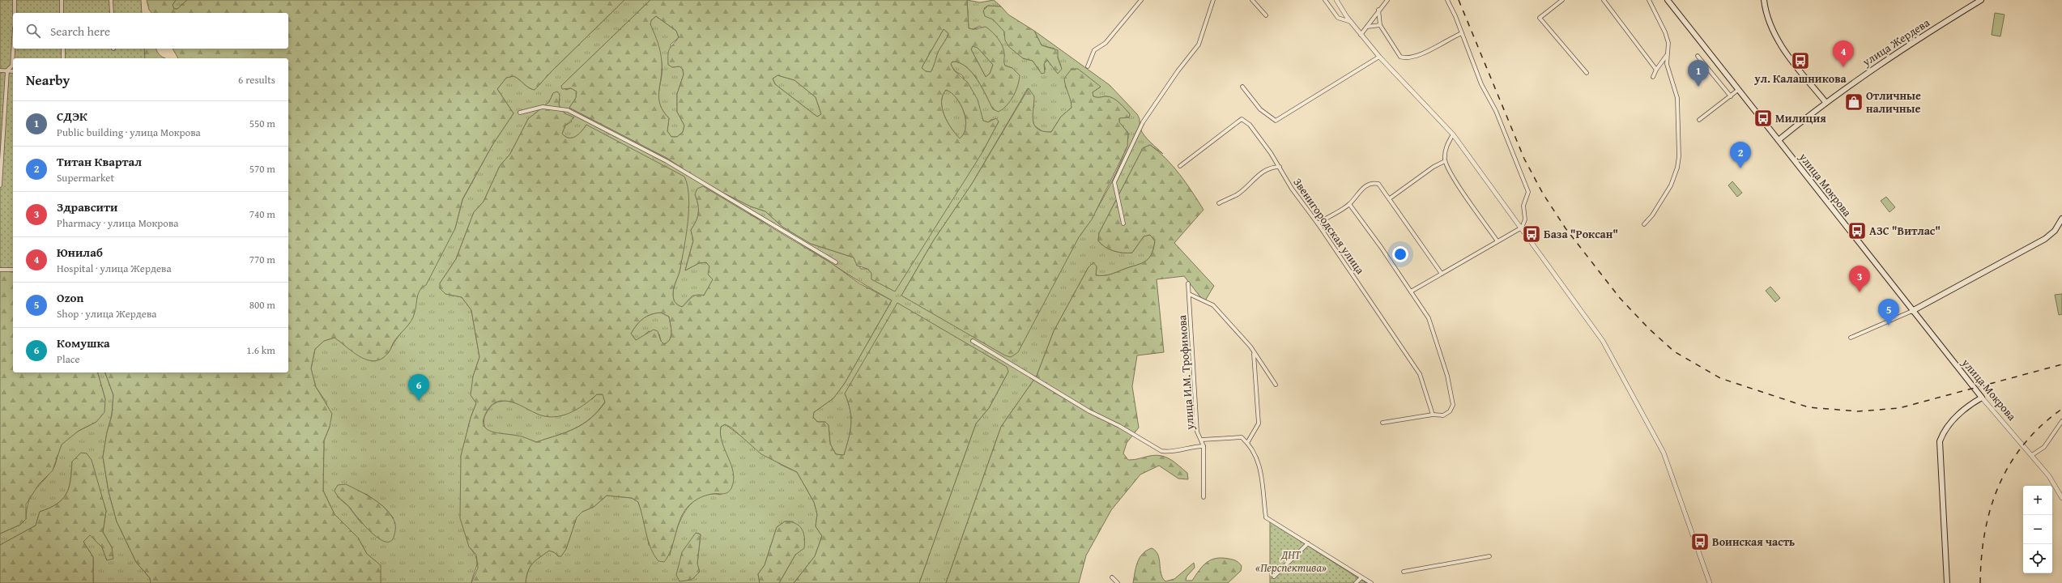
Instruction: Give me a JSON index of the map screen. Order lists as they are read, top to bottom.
{
  "streets": {
    "main road": ["улица Жердева", "улица Мокрова"],
    "street": ["Звенигородская улица", "улица И.М. Трофимова"]
  },
  "crossings": [
    ["улица Жердева", "улица Мокрова"]
  ],
  "parks": ["ДНТ «Перспектива»"],
  "places": {
    "bus stop": [
      "ул. Калашникова",
      "Милиция",
      "АЗС \"Витлас\"",
      "База \"Роксан\"",
      "Воинская часть"
    ],
    "shop": ["Отличные наличные"]
  },
  "page": {
    "search": "Search here",
    "pins": [
      "4",
      "1",
      "2",
      "3",
      "5",
      "6"
    ],
    "heading": ["Nearby", "6 results"],
    "list": [
      {
        "mark": "1",
        "name": "СДЭК",
        "note": "Public building · улица Мокрова",
        "value": "550 m"
      },
      {
        "mark": "2",
        "name": "Титан Квартал",
        "note": "Supermarket",
        "value": "570 m"
      },
      {
        "mark": "3",
        "name": "Здравсити",
        "note": "Pharmacy · улица Мокрова",
        "value": "740 m"
      },
      {
        "mark": "4",
        "name": "Юнилаб",
        "note": "Hospital · улица Жердева",
        "value": "770 m"
      },
      {
        "mark": "5",
        "name": "Ozon",
        "note": "Shop · улица Жердева",
        "value": "800 m"
      },
      {
        "mark": "6",
        "name": "Комушка",
        "note": "Place",
        "value": "1.6 km"
      }
    ],
    "map_buttons": ["+", "−"]
  }
}
